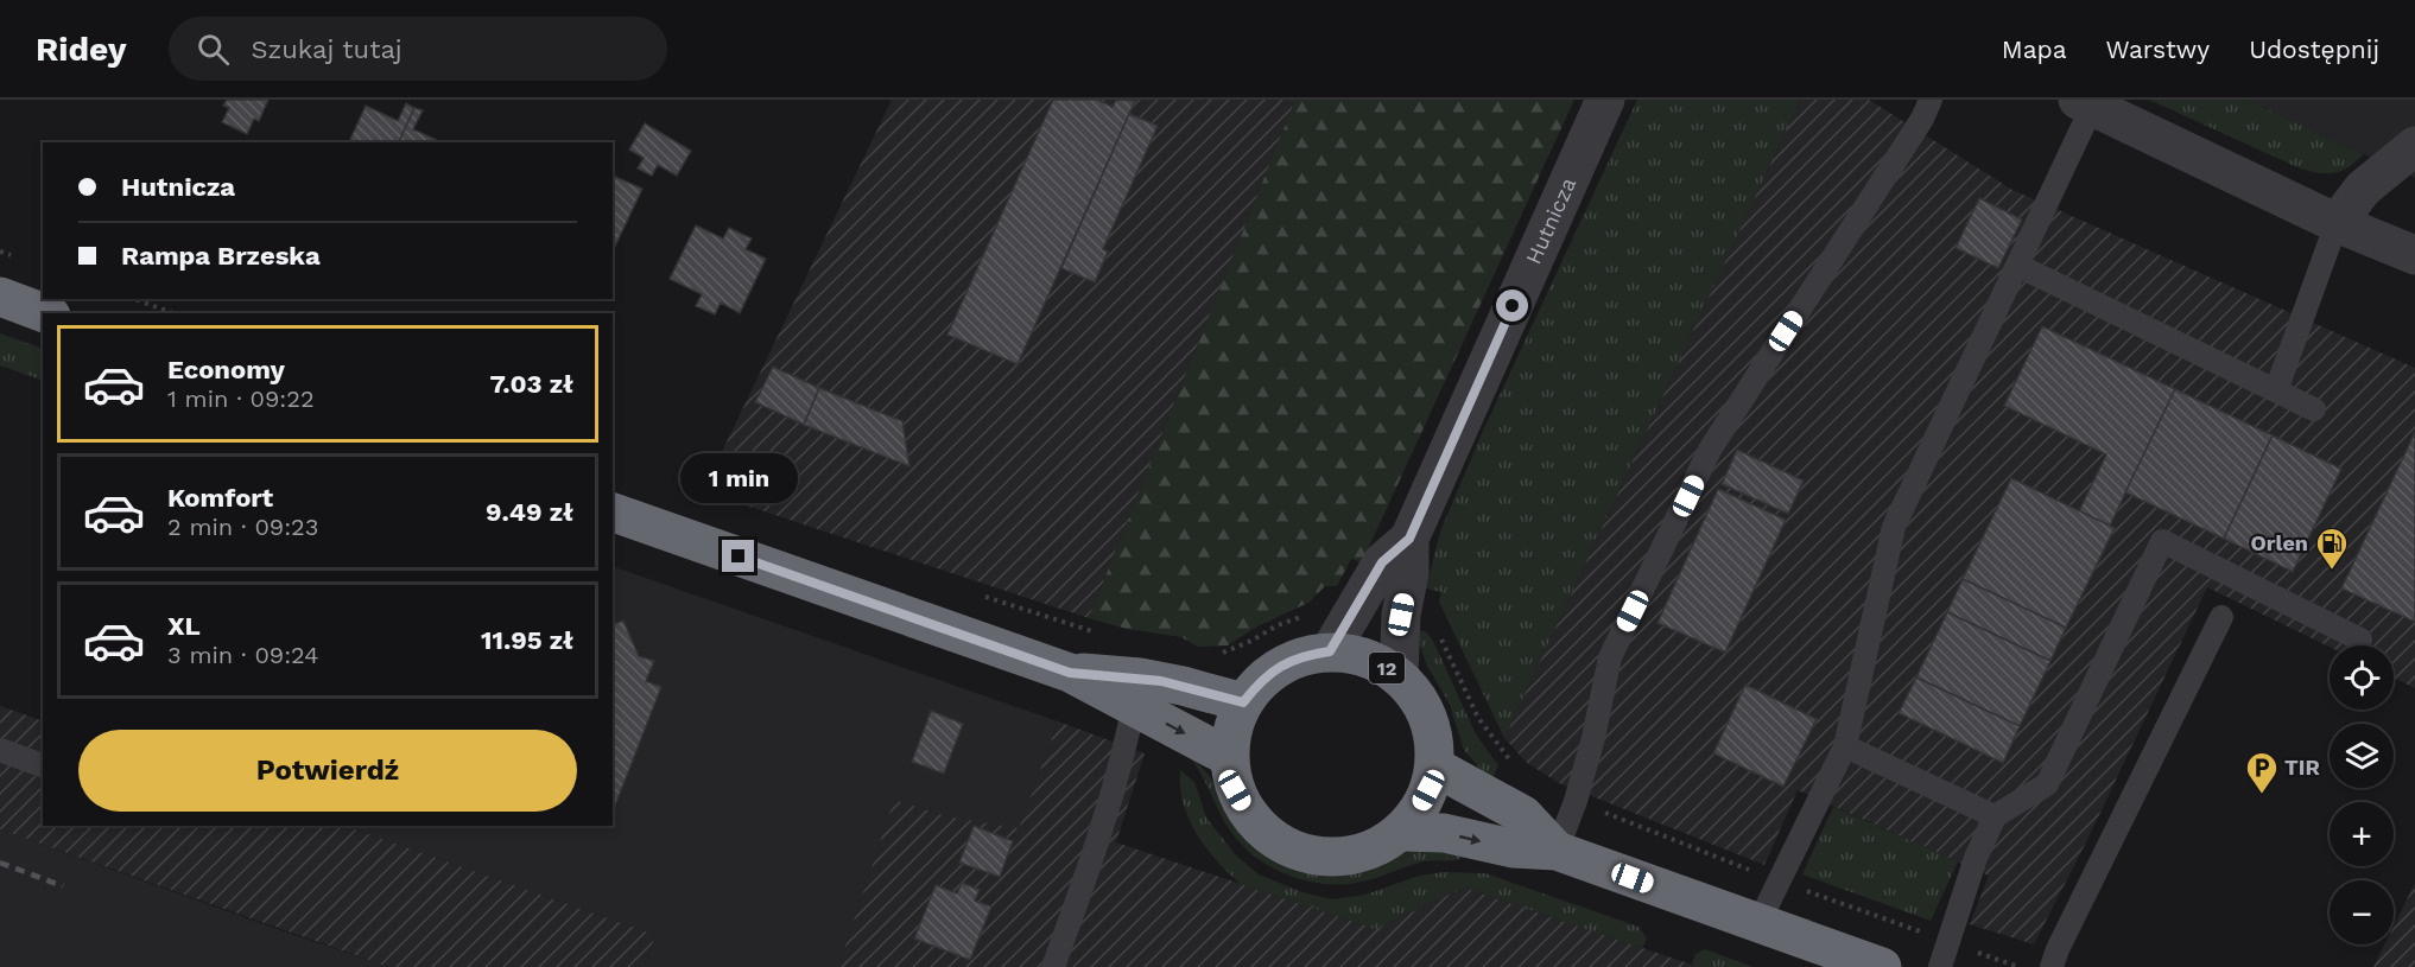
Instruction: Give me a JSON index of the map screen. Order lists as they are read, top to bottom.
{
  "streets": {
    "highway": ["12"],
    "street": ["Hutnicza"]
  },
  "crossings": [
    ["Hutnicza", "12"]
  ],
  "places": {
    "fuel station": ["Orlen"],
    "parking": ["TIR"]
  },
  "page": {
    "header": "Ridey",
    "search": "Szukaj tutaj",
    "nav": ["Mapa", "Warstwy", "Udostępnij"],
    "banner": ["Hutnicza", "Rampa Brzeska"],
    "list": [
      {
        "name": "Economy",
        "note": "1 min · 09:22",
        "value": "7.03 zł"
      },
      {
        "name": "Komfort",
        "note": "2 min · 09:23",
        "value": "9.49 zł"
      },
      {
        "name": "XL",
        "note": "3 min · 09:24",
        "value": "11.95 zł"
      }
    ],
    "bubble": "1 min",
    "map_buttons": ["+", "−"],
    "buttons": "Potwierdź"
  }
}
